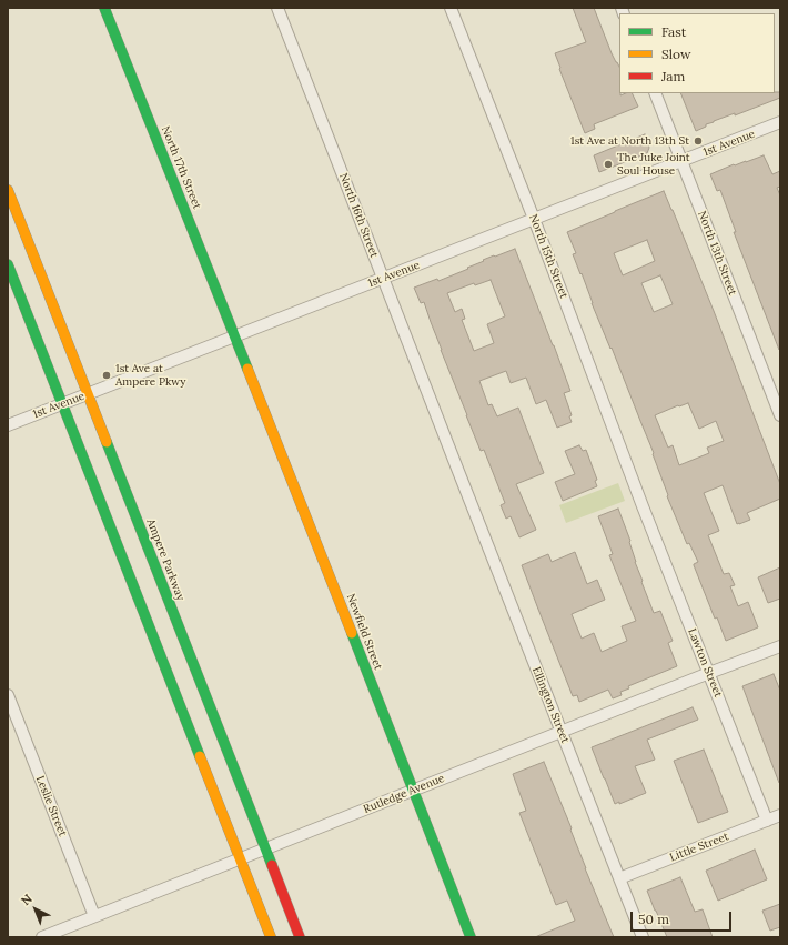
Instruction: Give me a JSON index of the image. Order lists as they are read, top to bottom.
{
  "streets": {
    "street": [
      "1st Avenue",
      "North 17th Street",
      "North 16th Street",
      "North 13th Street",
      "North 15th Street",
      "Ampere Parkway",
      "Newfield Street",
      "Lawton Street",
      "Ellington Street",
      "Rutledge Avenue",
      "Leslie Street",
      "Little Street"
    ]
  },
  "crossings": [
    ["1st Avenue", "North 17th Street"],
    ["1st Avenue", "North 16th Street"],
    ["1st Avenue", "North 13th Street"],
    ["1st Avenue", "North 15th Street"],
    ["1st Avenue", "Ampere Parkway"],
    ["1st Avenue", "Newfield Street"],
    ["North 17th Street", "Newfield Street"],
    ["North 16th Street", "Ellington Street"],
    ["North 15th Street", "Lawton Street"],
    ["Ampere Parkway", "Rutledge Avenue"],
    ["Newfield Street", "Rutledge Avenue"],
    ["Lawton Street", "Rutledge Avenue"],
    ["Lawton Street", "Little Street"],
    ["Ellington Street", "Rutledge Avenue"],
    ["Ellington Street", "Little Street"],
    ["Rutledge Avenue", "Leslie Street"]
  ],
  "places": ["1st Ave at North 13th St", "The Juke Joint Soul House", "1st Ave at Ampere Pkwy"],
  "legend": ["Fast", "Slow", "Jam"],
  "scale_bar": "50 m",
  "north": "top left"
}
